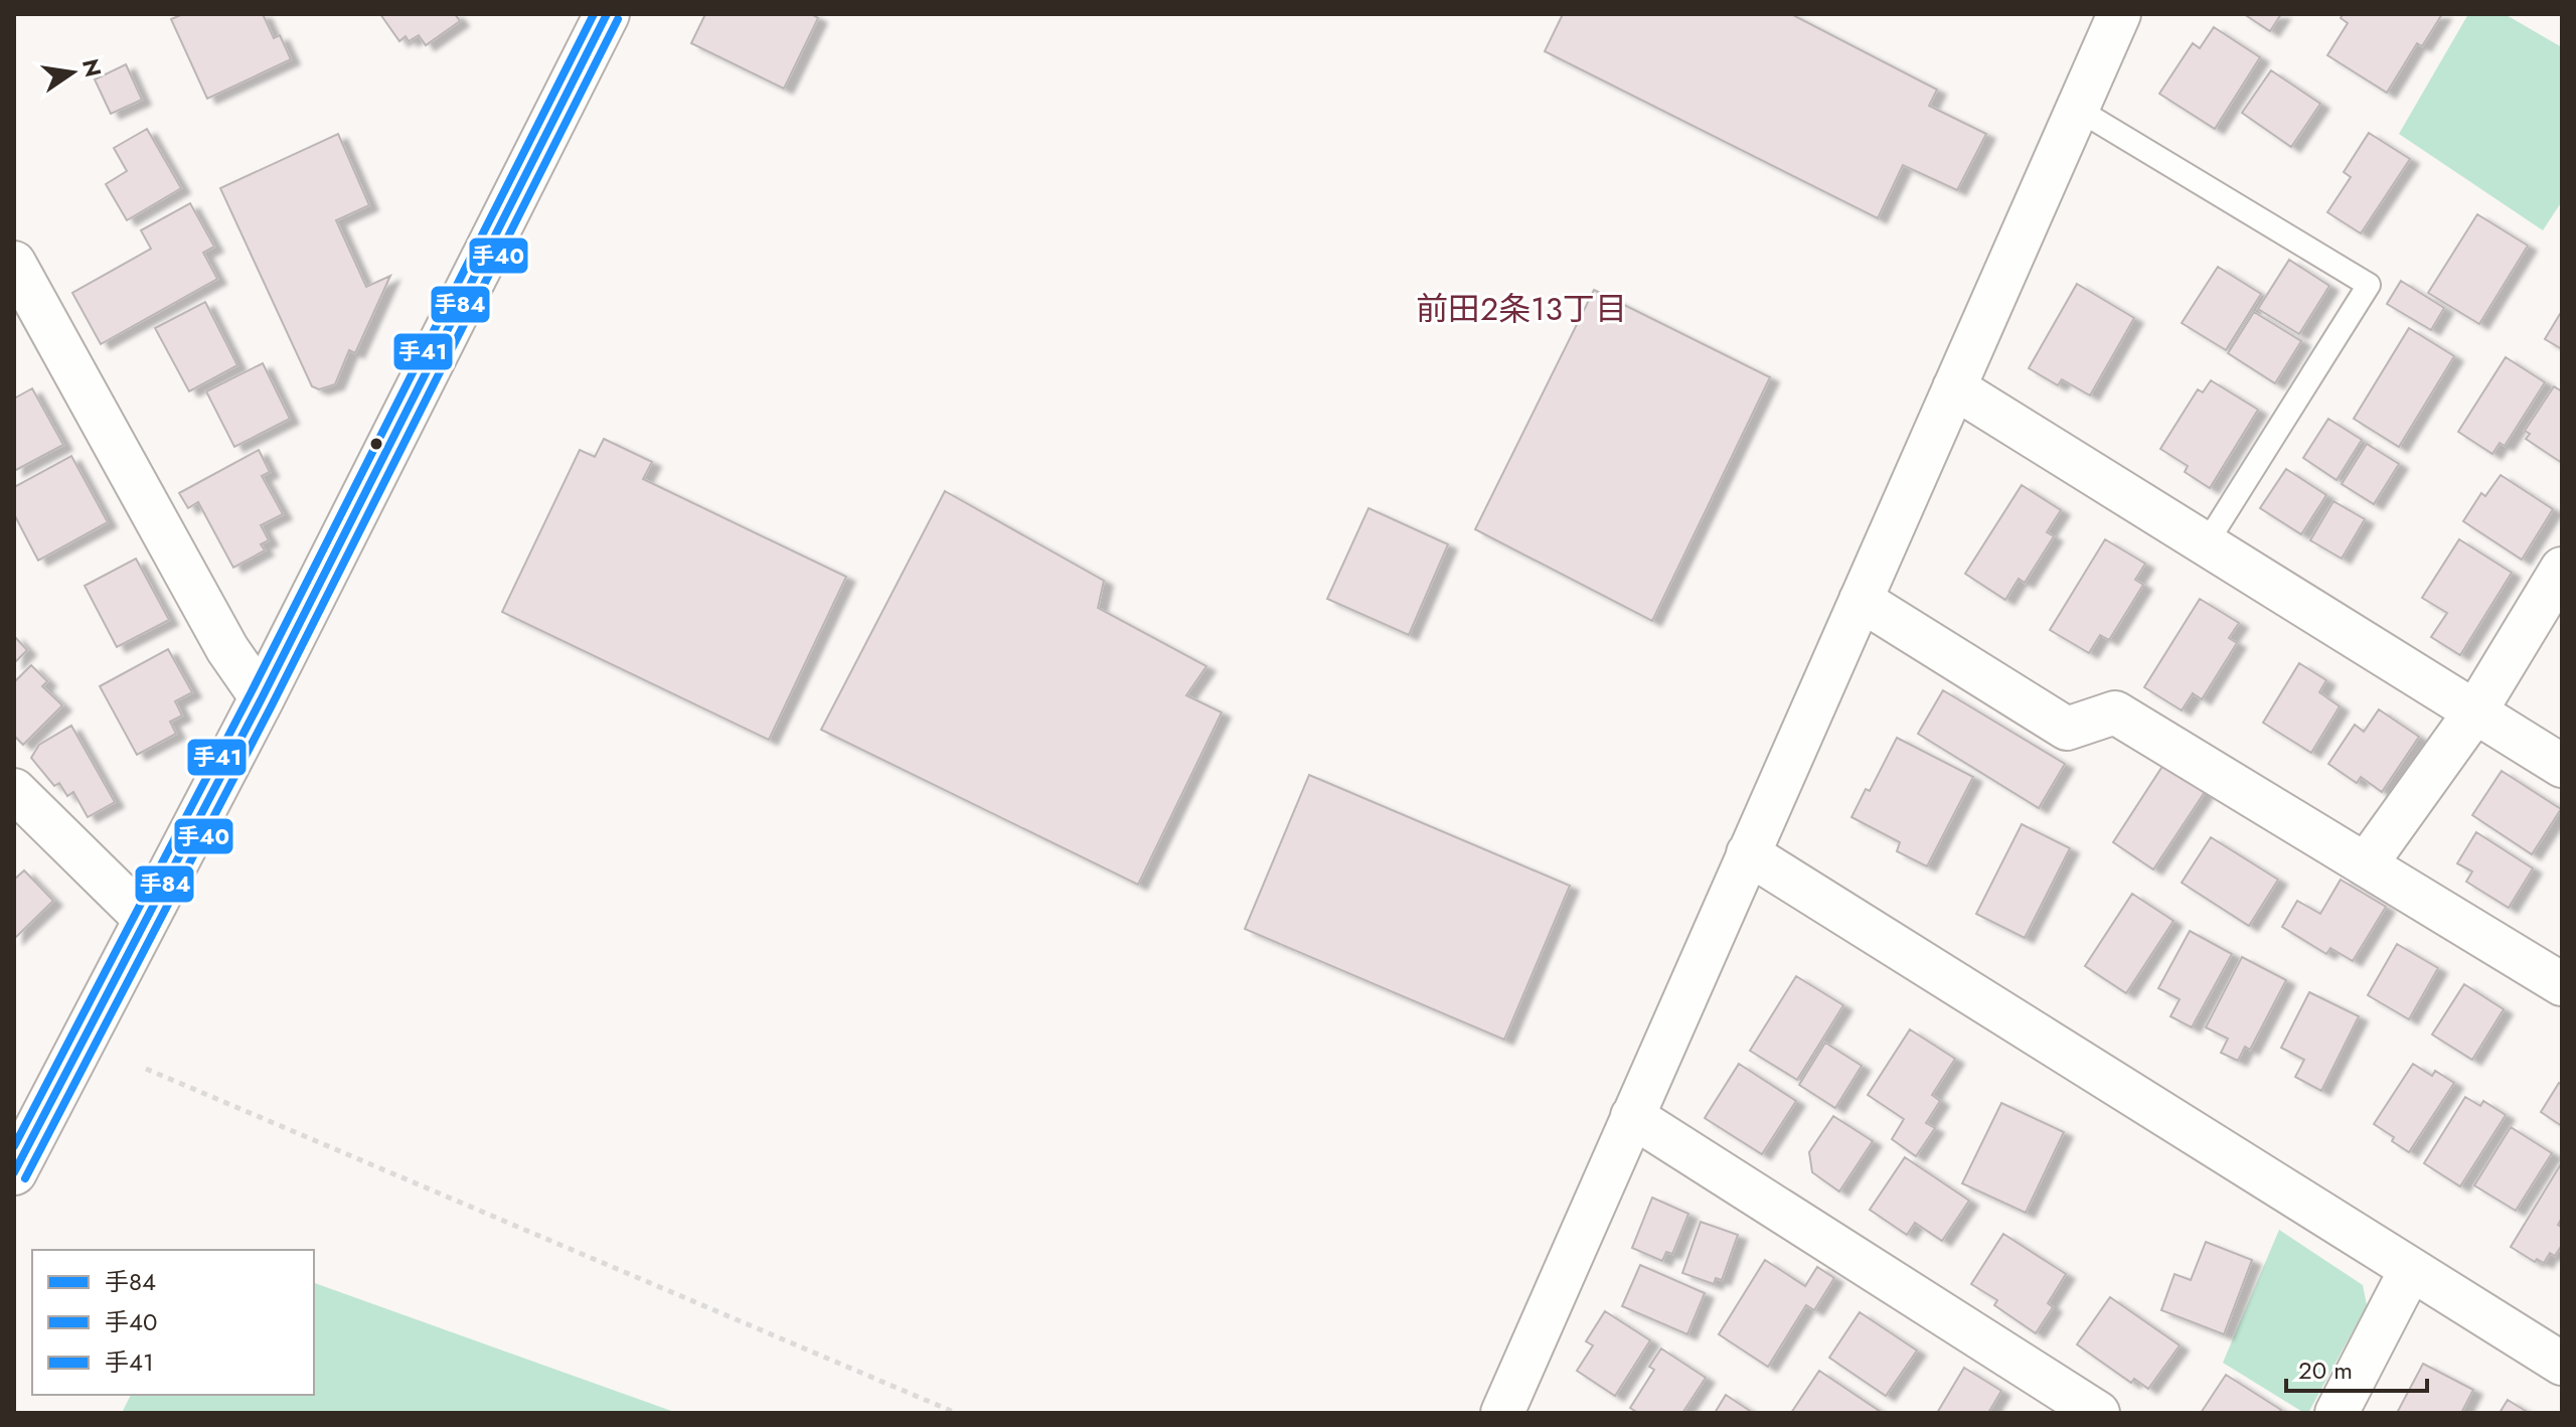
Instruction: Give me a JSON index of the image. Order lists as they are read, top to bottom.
{
  "districts": ["前田2条13丁目"],
  "lines": ["transit line 手84", "transit line 手41", "transit line 手40"],
  "legend": ["手84", "手40", "手41"],
  "scale_bar": "20 m",
  "north": "right"
}
